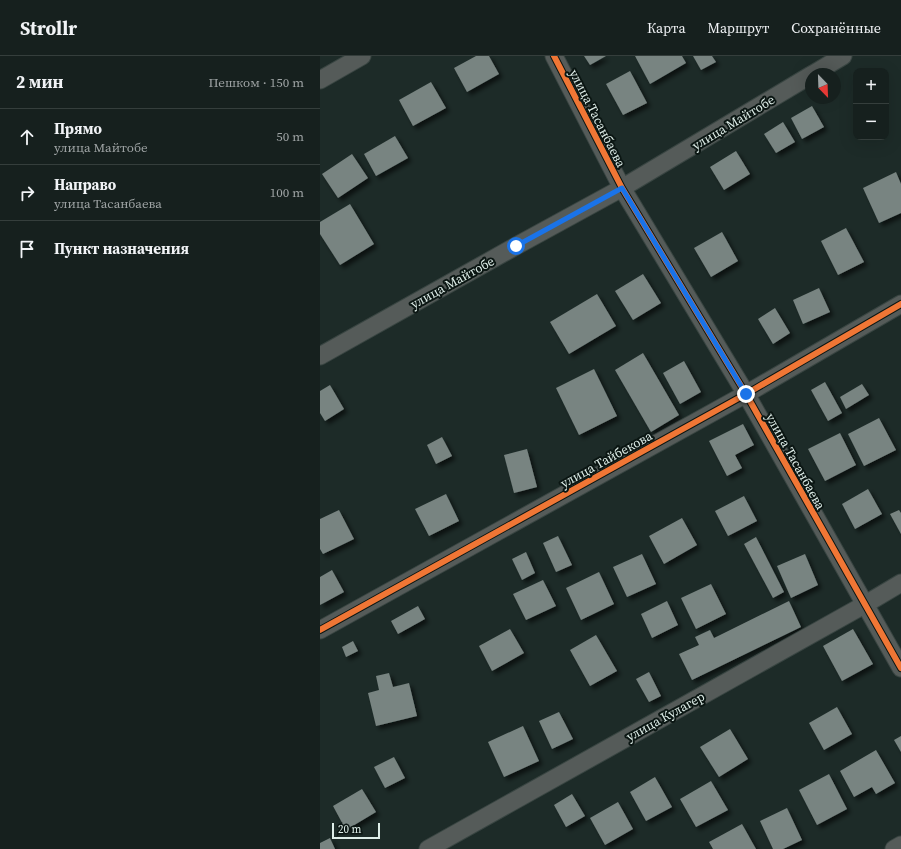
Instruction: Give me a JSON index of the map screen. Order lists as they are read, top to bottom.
{
  "streets": {
    "street": [
      "улица Тасанбаева",
      "улица Майтобе",
      "улица Тайбекова",
      "улица Кулагер"
    ]
  },
  "crossings": [
    ["улица Тасанбаева", "улица Майтобе"],
    ["улица Тасанбаева", "улица Тайбекова"],
    ["улица Тасанбаева", "улица Кулагер"]
  ],
  "scale_bar": "20 m",
  "north": "bottom right",
  "page": {
    "header": "Strollr",
    "nav": ["Карта", "Маршрут", "Сохранённые"],
    "heading": ["2 мин", "Пешком · 150 m"],
    "map_buttons": ["+", "−"],
    "list": [
      ["Прямо", "улица Майтобе", "50 m"],
      ["Направо", "улица Тасанбаева", "100 m"],
      "Пункт назначения"
    ],
    "scale": "20 m"
  }
}
